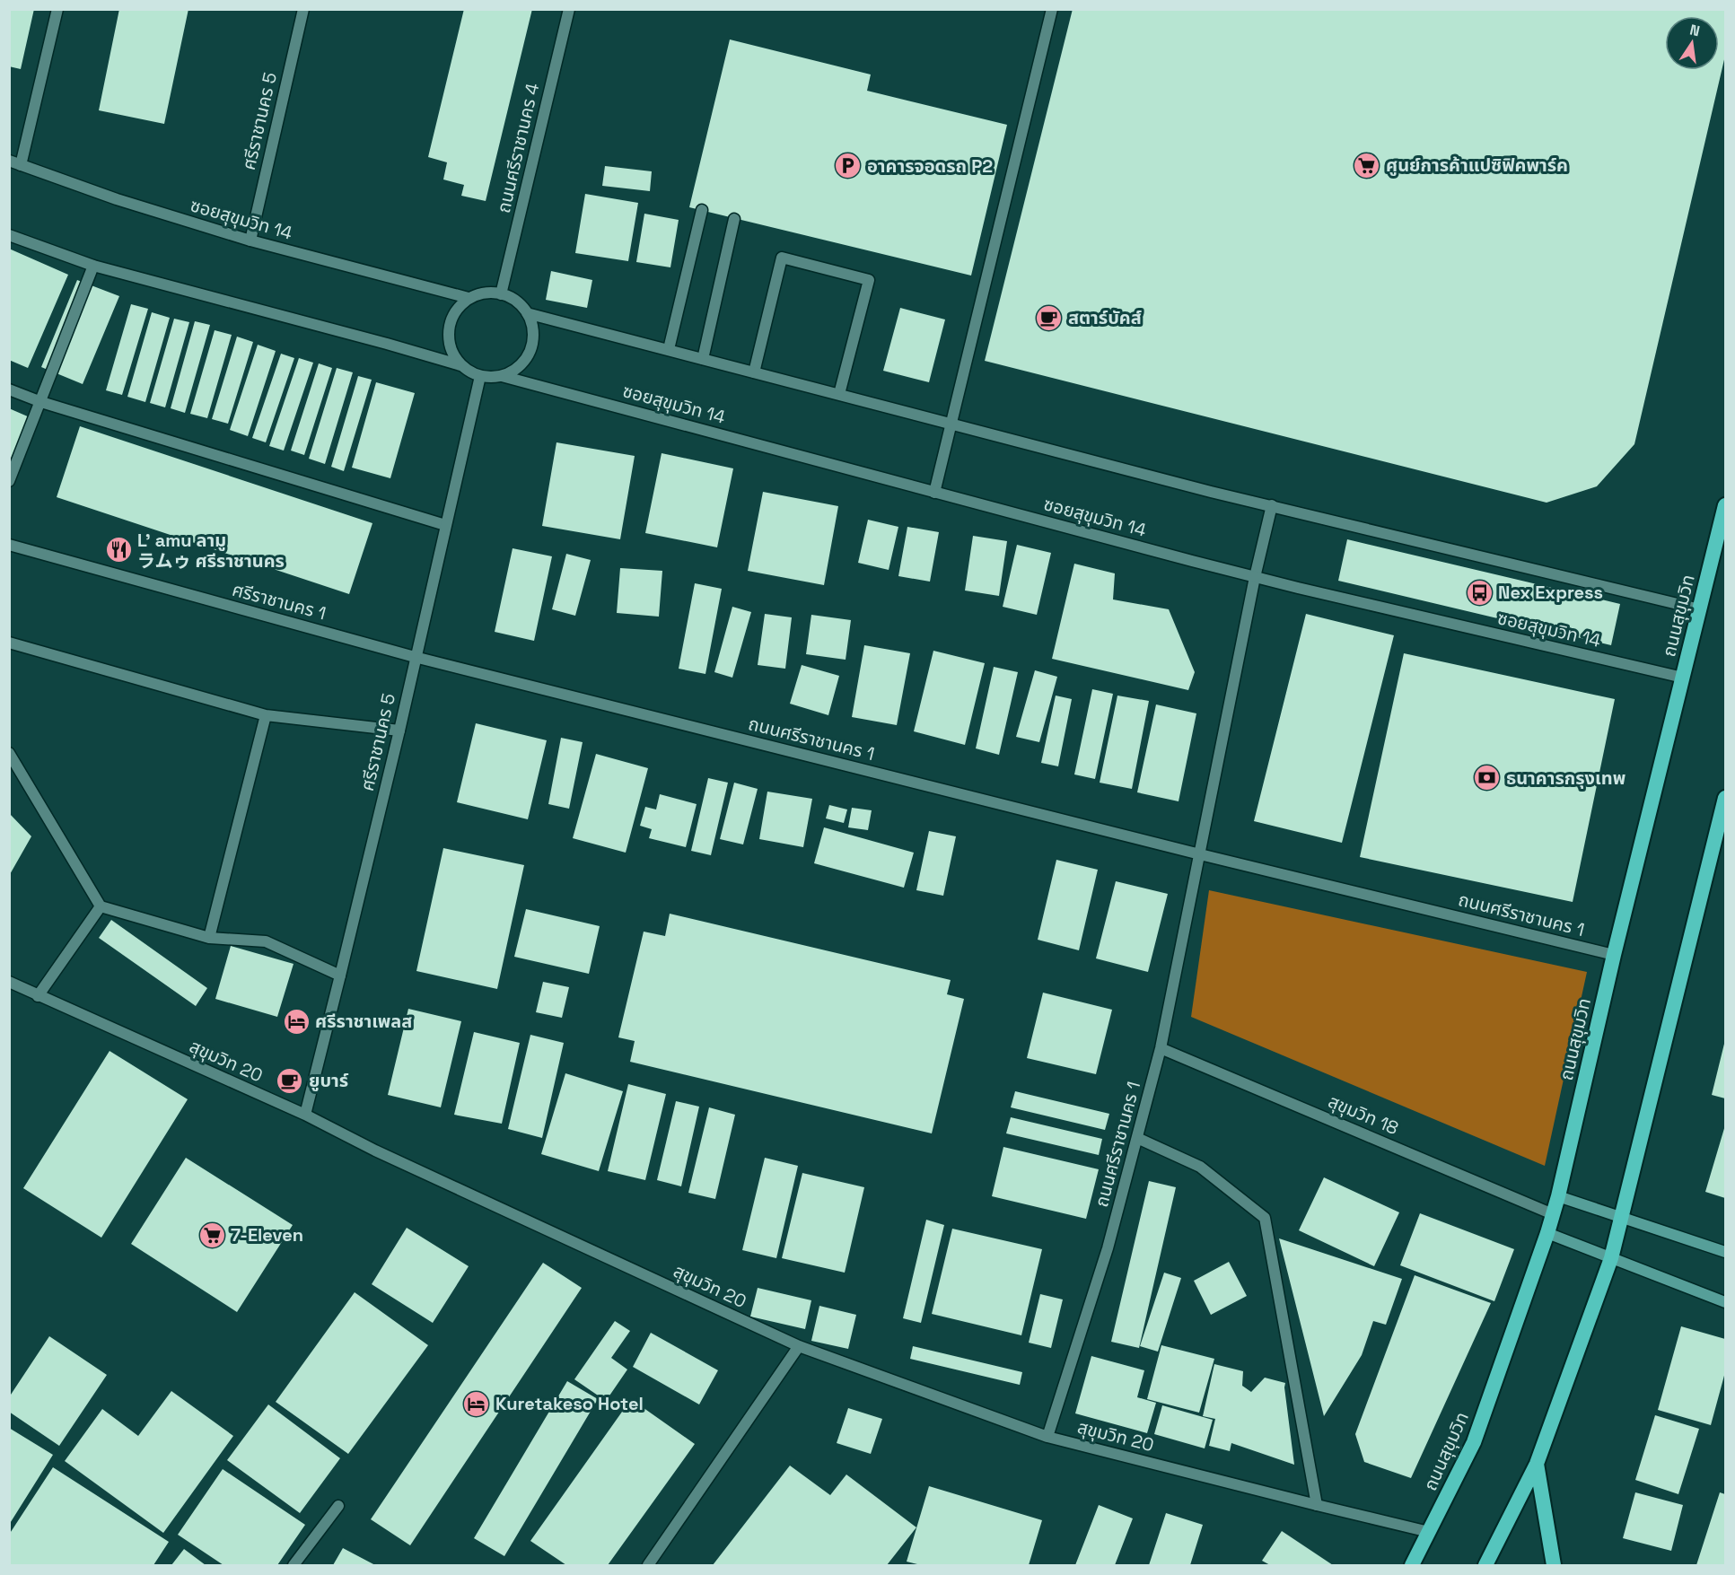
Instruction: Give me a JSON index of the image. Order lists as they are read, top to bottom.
{
  "streets": {
    "highway": ["ถนนสุขุมวิท"],
    "street": [
      "ศรีราชานคร 5",
      "ถนนศรีราชานคร 4",
      "ซอยสุขุมวิท 14",
      "ศรีราชานคร 1",
      "ถนนศรีราชานคร 1",
      "สุขุมวิท 20",
      "สุขุมวิท 18"
    ]
  },
  "crossings": [
    ["ศรีราชานคร 5", "ถนนศรีราชานคร 4"],
    ["ศรีราชานคร 5", "ซอยสุขุมวิท 14"],
    ["ศรีราชานคร 5", "ศรีราชานคร 1"],
    ["ศรีราชานคร 5", "ถนนศรีราชานคร 1"],
    ["ศรีราชานคร 5", "สุขุมวิท 20"],
    ["ถนนศรีราชานคร 4", "ซอยสุขุมวิท 14"],
    ["ซอยสุขุมวิท 14", "ถนนสุขุมวิท"],
    ["ศรีราชานคร 1", "ถนนศรีราชานคร 1"],
    ["ถนนสุขุมวิท", "ถนนศรีราชานคร 1"],
    ["ถนนสุขุมวิท", "สุขุมวิท 20"],
    ["ถนนสุขุมวิท", "สุขุมวิท 18"],
    ["ถนนศรีราชานคร 1", "สุขุมวิท 20"],
    ["ถนนศรีราชานคร 1", "สุขุมวิท 18"]
  ],
  "places": {
    "supermarket": ["ศูนย์การค้าแปซิฟิคพาร์ค", "7-Eleven"],
    "parking": ["อาคารจอดรถ P2"],
    "cafe": ["สตาร์บัคส์", "ยูบาร์"],
    "restaurant": ["L' amu ลามู ラムゥ ศรีราชานคร"],
    "bus stop": ["Nex Express"],
    "bank": ["ธนาคารกรุงเทพ"],
    "hotel": ["ศรีราชาเพลส", "Kuretakeso Hotel"]
  },
  "north": "top"
}
